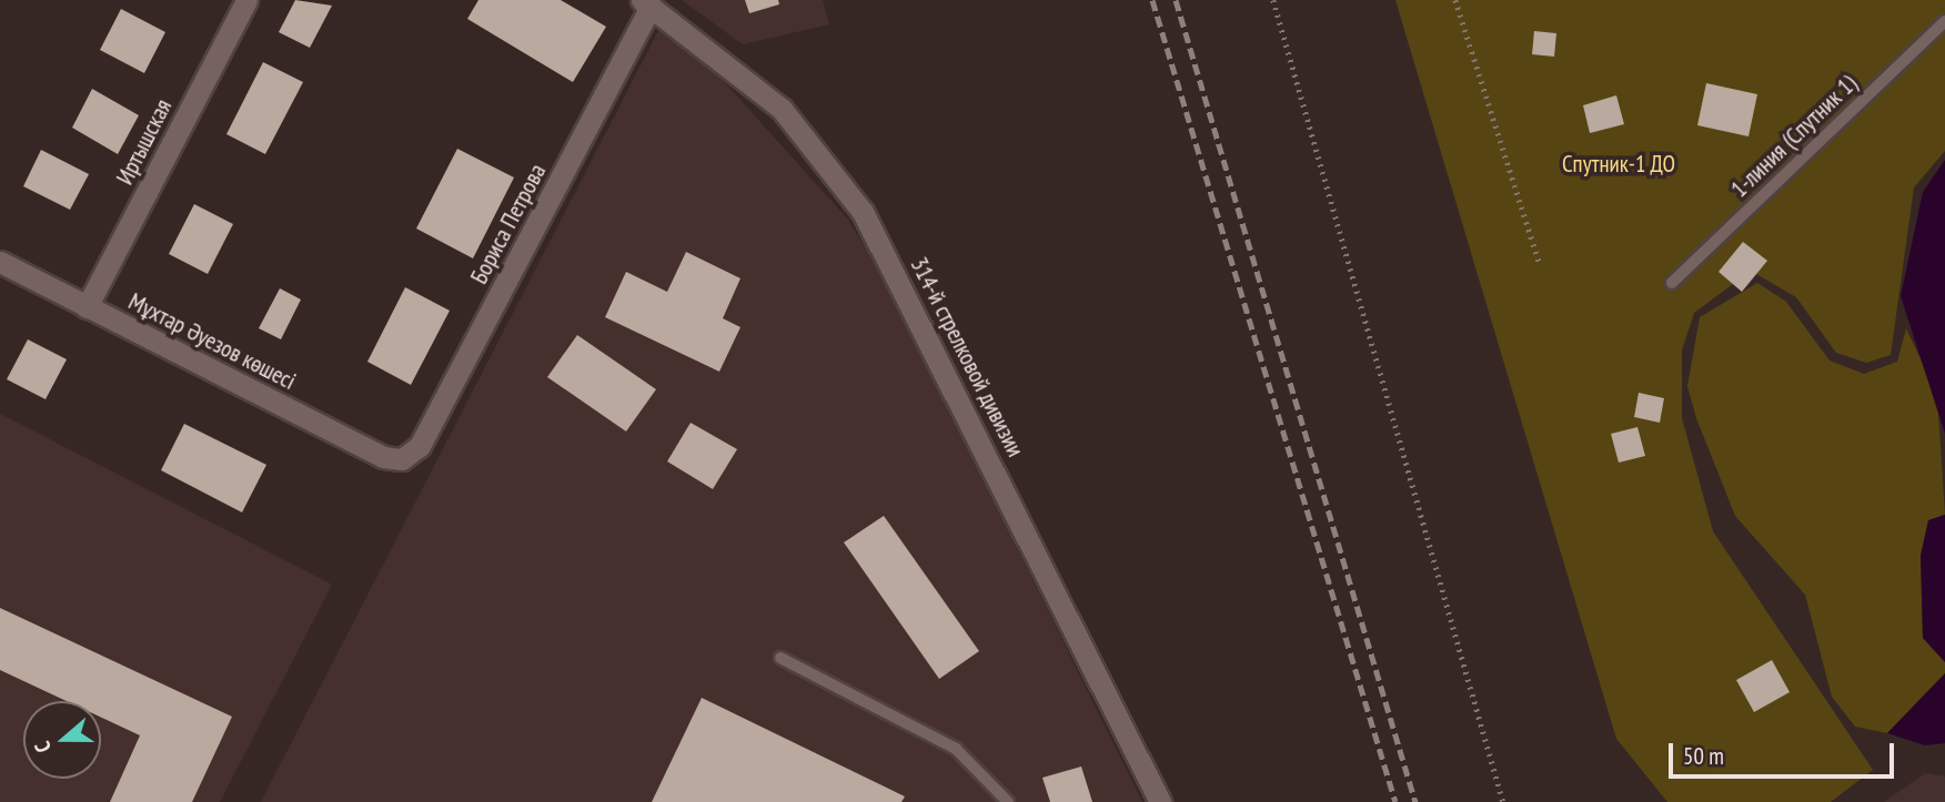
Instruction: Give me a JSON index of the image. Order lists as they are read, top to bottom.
{
  "streets": {
    "street": [
      "Иртышская",
      "Бориса Петрова",
      "Мұхтар Әуезов көшесі",
      "314-й стрелковой дивизии"
    ],
    "lane": ["1-линия (Спутник 1)"]
  },
  "crossings": [
    ["Иртышская", "Мұхтар Әуезов көшесі"],
    ["Бориса Петрова", "Мұхтар Әуезов көшесі"],
    ["Бориса Петрова", "314-й стрелковой дивизии"]
  ],
  "parks": ["Спутник-1 ДО"],
  "scale_bar": "50 m",
  "north": "left"
}
